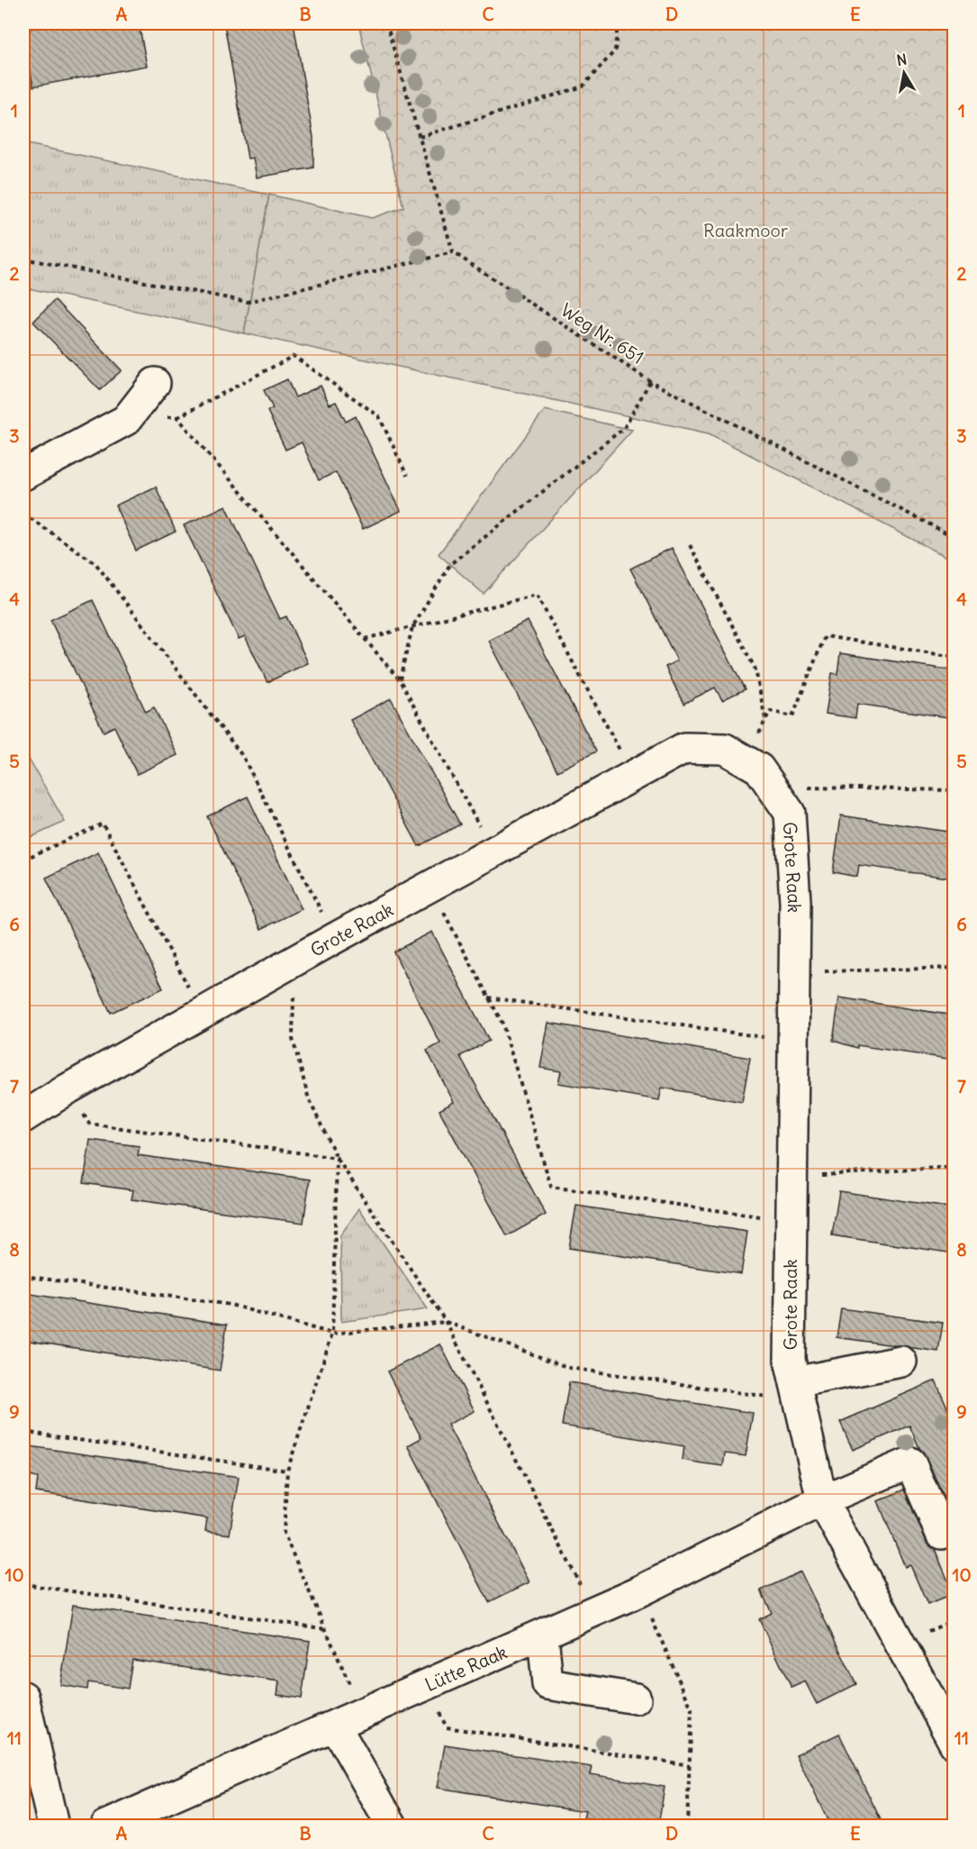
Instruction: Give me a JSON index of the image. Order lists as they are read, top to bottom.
{
  "streets": {
    "street": ["Grote Raak", "Lütte Raak"],
    "path": ["Weg Nr. 651"]
  },
  "crossings": [
    ["Grote Raak", "Lütte Raak"]
  ],
  "parks": ["Raakmoor"],
  "north": "top",
  "grid": {
    "columns": [
      "A",
      "B",
      "C",
      "D",
      "E"
    ],
    "rows": [
      "1",
      "2",
      "3",
      "4",
      "5",
      "6",
      "7",
      "8",
      "9",
      "10",
      "11"
    ]
  }
}
